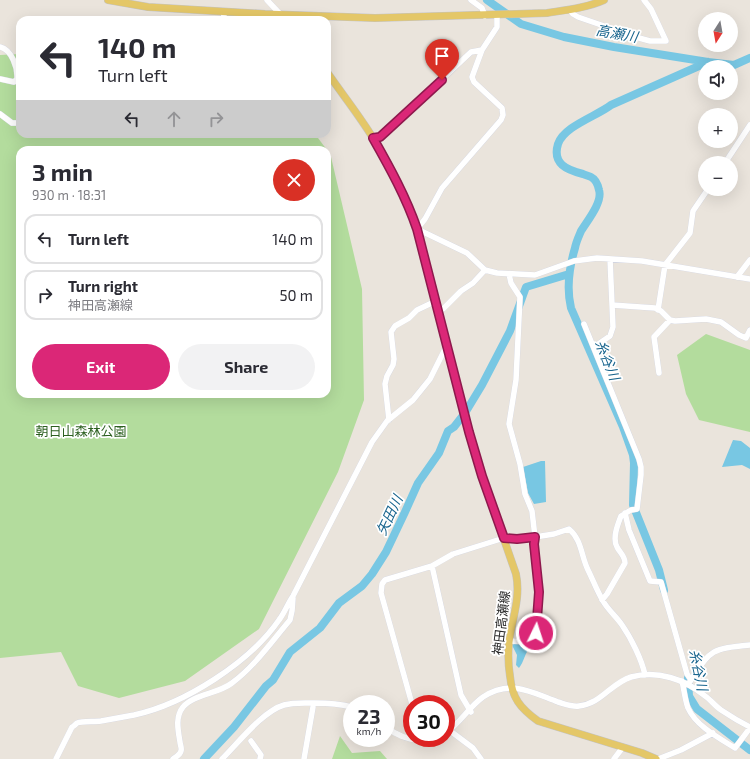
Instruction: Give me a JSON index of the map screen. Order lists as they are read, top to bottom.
{
  "streets": {
    "main road": ["神田高瀬線"]
  },
  "water": ["高瀬川", "糸谷川", "矢田川"],
  "parks": ["朝日山森林公園"],
  "north": "bottom",
  "page": {
    "map_buttons": ["+", "−"],
    "turn": ["140 m", "Turn left"],
    "heading": ["3 min", "930 m · 18:31"],
    "list": [
      {
        "name": "Turn left",
        "value": "140 m"
      },
      {
        "name": "Turn right",
        "note": "神田高瀬線",
        "value": "50 m"
      }
    ],
    "buttons": ["Exit", "Share"],
    "speed": "23 km/h",
    "limit": "30"
  }
}
